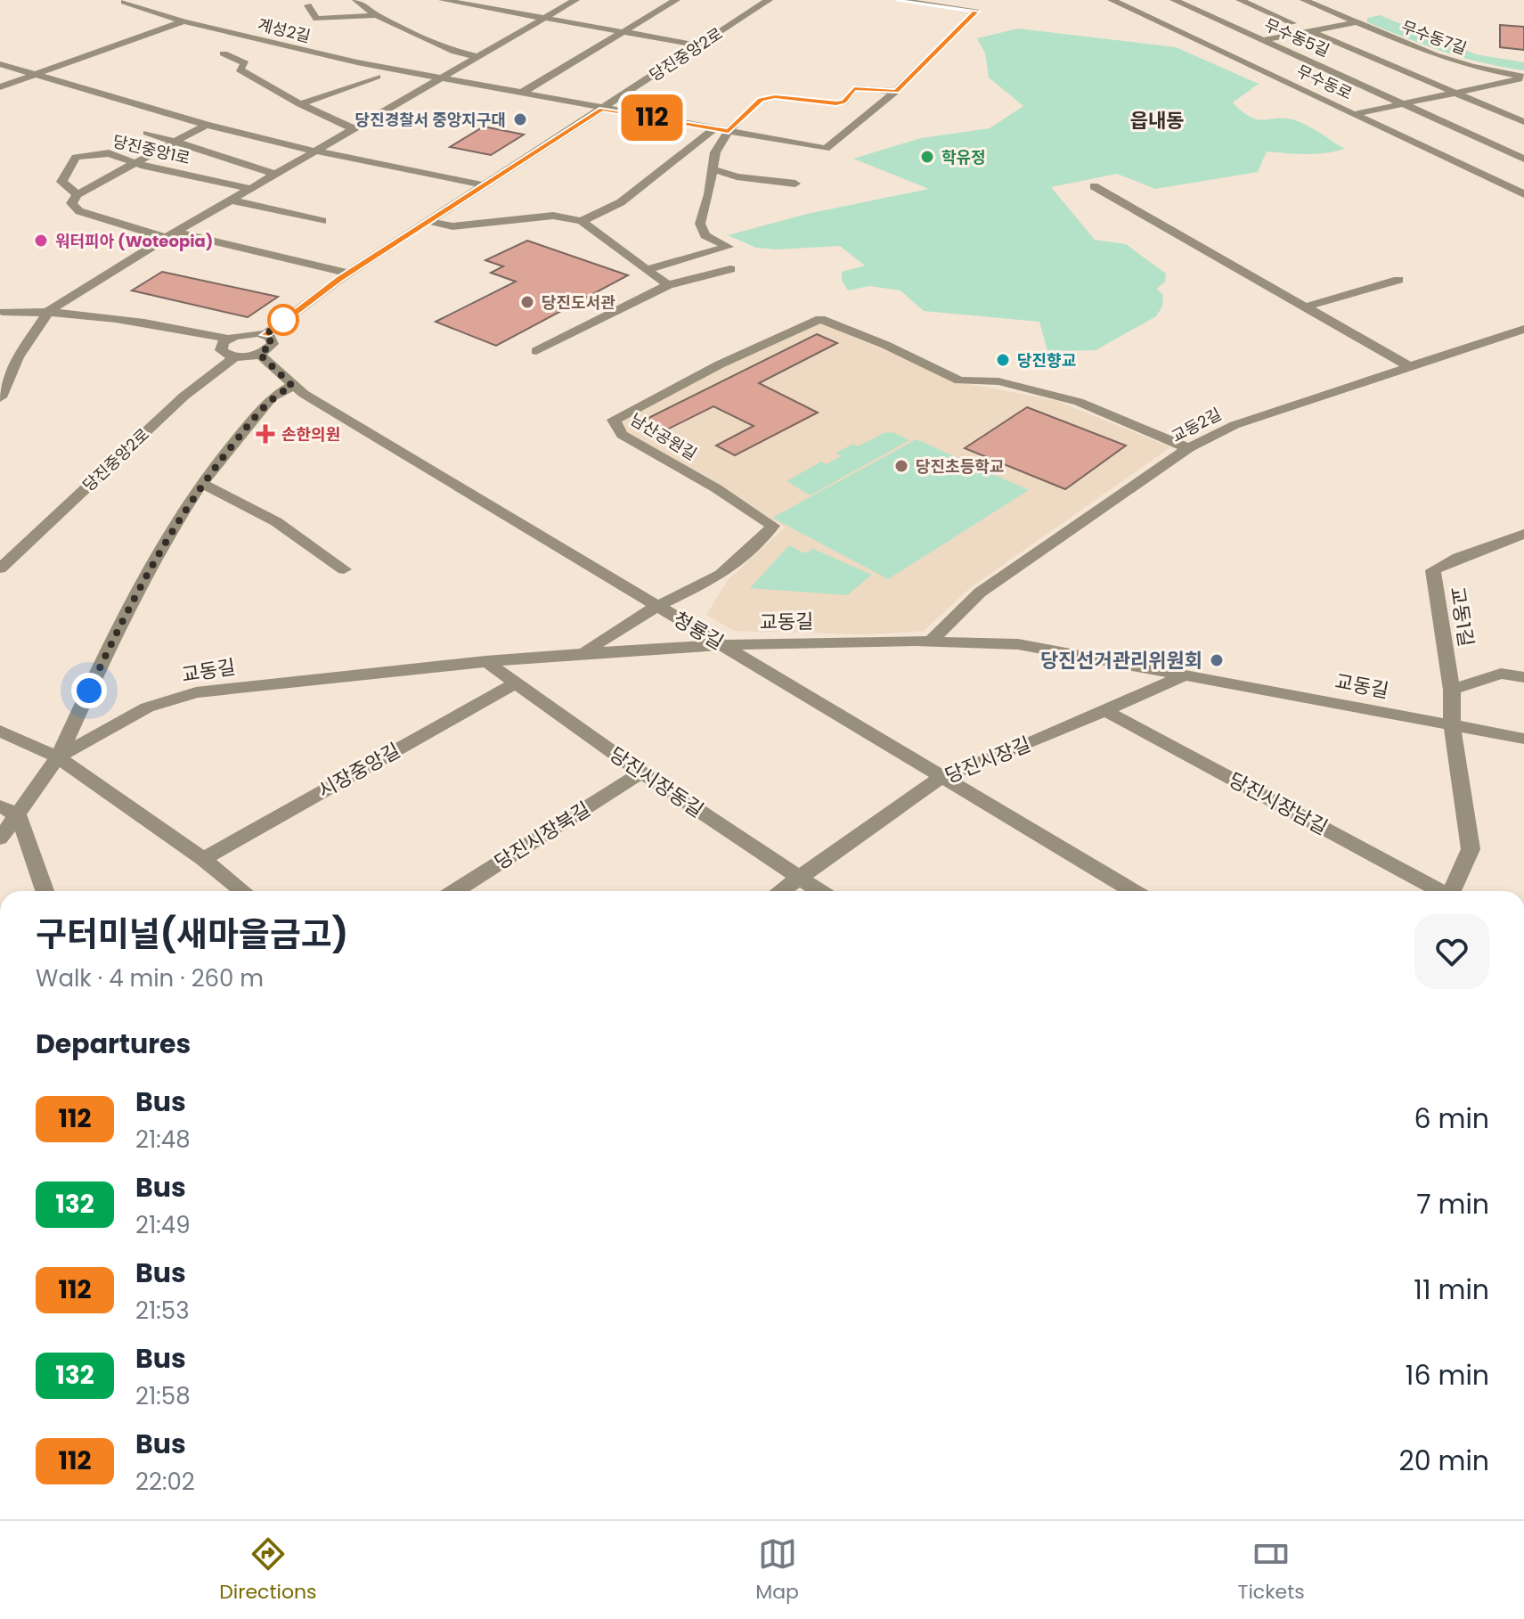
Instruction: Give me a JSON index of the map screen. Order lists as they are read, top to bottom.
{
  "streets": {
    "street": [
      "계성2길",
      "무수동5길",
      "무수동7길",
      "당진중앙2로",
      "무수동로",
      "당진중앙1로",
      "교동2길",
      "남산공원길",
      "교동1길",
      "교동길",
      "청룡길",
      "당진시장길",
      "시장중앙길",
      "당진시장동길",
      "당진시장남길",
      "당진시장북길"
    ]
  },
  "crossings": [
    ["교동2길", "남산공원길"],
    ["교동2길", "교동길"],
    ["남산공원길", "청룡길"],
    ["교동1길", "교동길"],
    ["교동1길", "당진시장남길"],
    ["교동길", "청룡길"],
    ["교동길", "당진시장길"],
    ["교동길", "당진시장동길"],
    ["교동길", "당진시장남길"],
    ["청룡길", "당진시장길"],
    ["당진시장길", "당진시장동길"],
    ["당진시장길", "당진시장남길"],
    ["시장중앙길", "당진시장동길"],
    ["당진시장동길", "당진시장북길"]
  ],
  "districts": ["읍내동"],
  "places": {
    "other": [
      "당진경찰서 중앙지구대",
      "학유정",
      "워터피아 (Woteopia)",
      "당진도서관",
      "당진향교",
      "당진초등학교",
      "당진선거관리위원회"
    ],
    "health": ["손한의원"]
  },
  "lines": ["bus line 112"],
  "page": {
    "on_map": "112",
    "heading": [
      ["구터미널(새마을금고)", "Walk · 4 min · 260 m"],
      "Departures"
    ],
    "list": [
      {
        "mark": "112",
        "name": "Bus",
        "note": "21:48",
        "value": "6 min"
      },
      {
        "mark": "132",
        "name": "Bus",
        "note": "21:49",
        "value": "7 min"
      },
      {
        "mark": "112",
        "name": "Bus",
        "note": "21:53",
        "value": "11 min"
      },
      {
        "mark": "132",
        "name": "Bus",
        "note": "21:58",
        "value": "16 min"
      },
      {
        "mark": "112",
        "name": "Bus",
        "note": "22:02",
        "value": "20 min"
      }
    ],
    "tabs": ["Directions", "Map", "Tickets"]
  }
}
